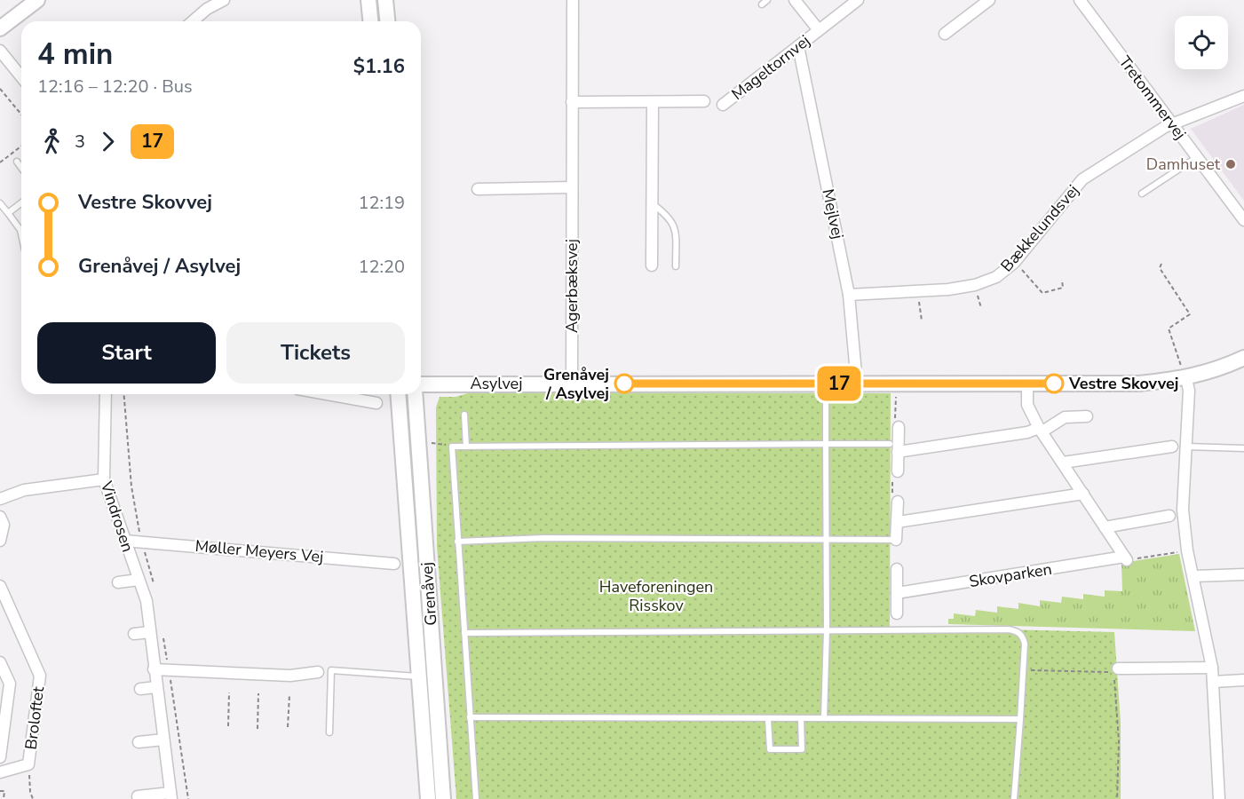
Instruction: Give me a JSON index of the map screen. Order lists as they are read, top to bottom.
{
  "streets": {
    "street": [
      "Mageltornvej",
      "Tretommervej",
      "Mejlvej",
      "Bækkelundsvej",
      "Agerbæksvej",
      "Asylvej",
      "Vindrosen",
      "Møller Meyers Vej",
      "Skovparken",
      "Grenåvej",
      "Broloftet"
    ]
  },
  "crossings": [
    ["Mageltornvej", "Mejlvej"],
    ["Tretommervej", "Bækkelundsvej"],
    ["Mejlvej", "Bækkelundsvej"],
    ["Mejlvej", "Asylvej"],
    ["Agerbæksvej", "Asylvej"],
    ["Vindrosen", "Møller Meyers Vej"]
  ],
  "parks": ["Haveforeningen Risskov"],
  "places": ["Damhuset", "Grenåvej / Asylvej", "Vestre Skovvej"],
  "lines": ["bus line 17"],
  "page": {
    "on_map": "17",
    "heading": ["4 min", "12:16 – 12:20 · Bus", "$1.16"],
    "legs": ["3", "17"],
    "list": [
      {
        "name": "Vestre Skovvej",
        "value": "12:19"
      },
      {
        "name": "Grenåvej / Asylvej",
        "value": "12:20"
      }
    ],
    "buttons": ["Start", "Tickets"]
  }
}
